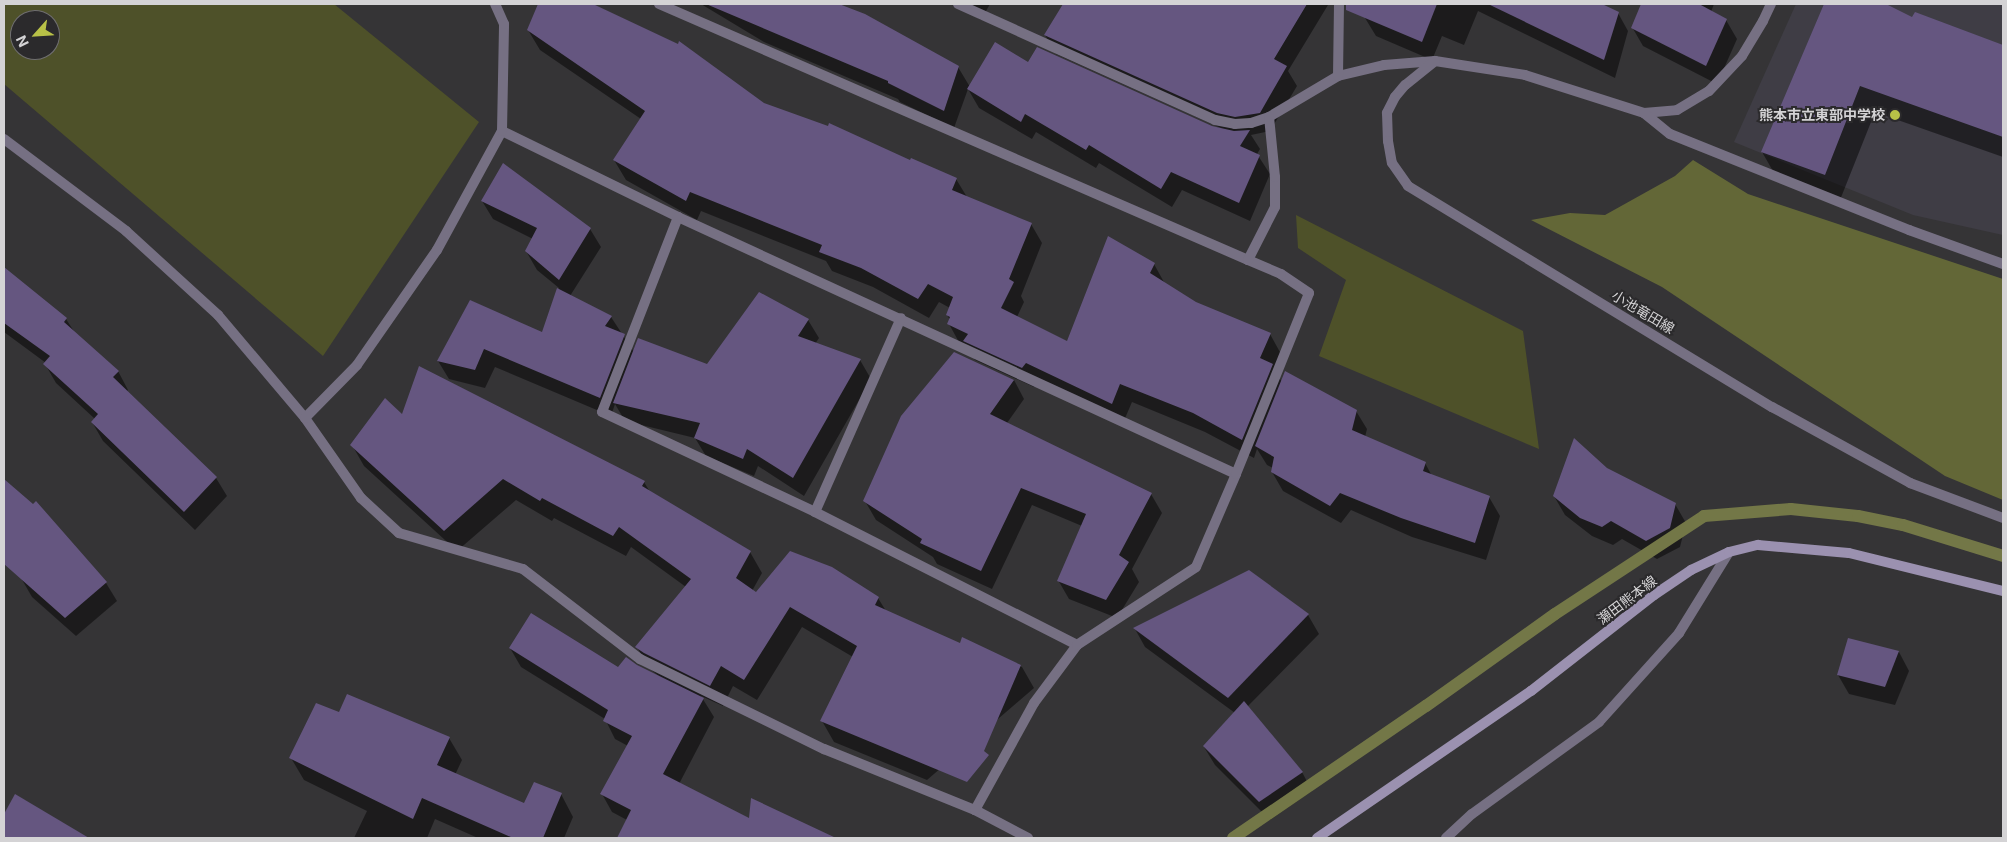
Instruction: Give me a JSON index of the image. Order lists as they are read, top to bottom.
{
  "streets": {
    "main road": ["瀬田熊本線"],
    "street": ["小池竜田線"]
  },
  "places": ["熊本市立東部中学校"],
  "north": "bottom left"
}
